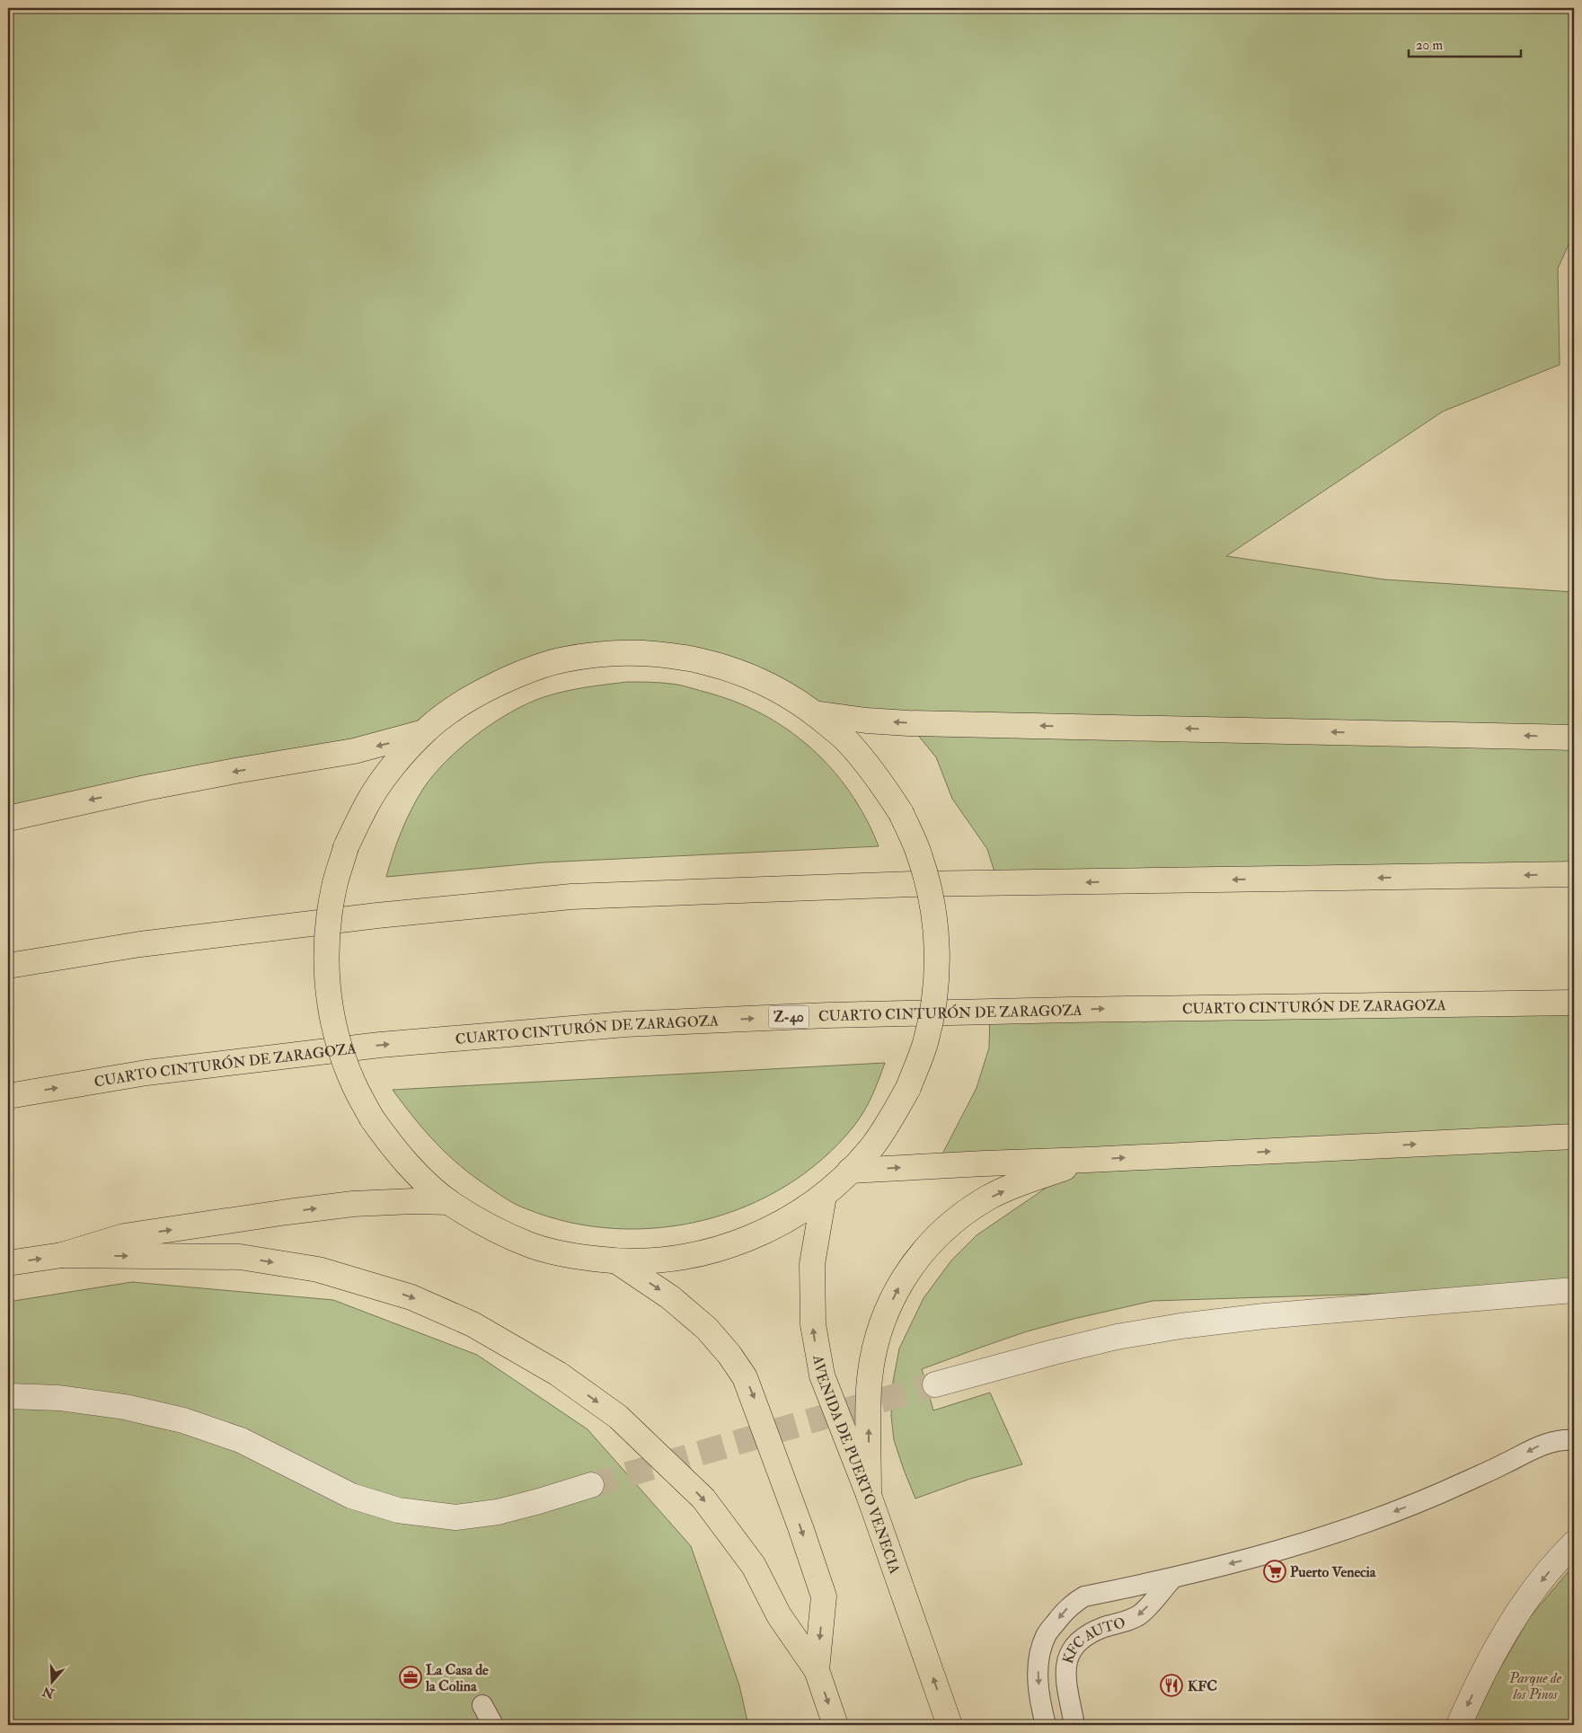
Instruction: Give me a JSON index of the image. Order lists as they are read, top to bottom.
{
  "streets": {
    "main road": ["CUARTO CINTURÓN DE ZARAGOZA", "Z-40", "AVENIDA DE PUERTO VENECIA"],
    "lane": ["KFC AUTO"]
  },
  "one_way": ["KFC AUTO"],
  "parks": ["Parque de los Pinos"],
  "places": {
    "supermarket": ["Puerto Venecia"],
    "office": ["La Casa de la Colina"],
    "restaurant": ["KFC"]
  },
  "scale_bar": "20 m",
  "north": "bottom"
}
